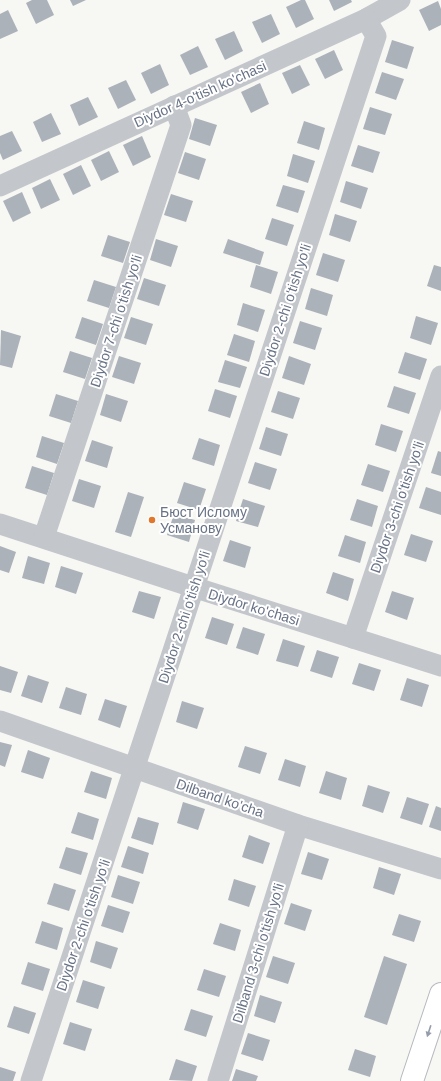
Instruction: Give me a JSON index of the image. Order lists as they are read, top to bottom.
{
  "streets": {
    "street": [
      "Diydor 4-o'tish ko'chasi",
      "Diydor 2-chi o'tish yo'li",
      "Diydor 7-chi o'tish yo'li",
      "Diydor 3-chi o'tish yo'li",
      "Diydor ko'chasi",
      "Dilband ko'cha",
      "Dilband 3-chi o'tish yo'li"
    ]
  },
  "crossings": [
    ["Diydor 4-o'tish ko'chasi", "Diydor 2-chi o'tish yo'li"],
    ["Diydor 4-o'tish ko'chasi", "Diydor 7-chi o'tish yo'li"],
    ["Diydor 2-chi o'tish yo'li", "Diydor ko'chasi"],
    ["Diydor 2-chi o'tish yo'li", "Dilband ko'cha"],
    ["Diydor 7-chi o'tish yo'li", "Diydor ko'chasi"],
    ["Diydor 3-chi o'tish yo'li", "Diydor ko'chasi"],
    ["Dilband ko'cha", "Dilband 3-chi o'tish yo'li"]
  ],
  "places": ["Бюст Ислому Усманову"]
}
